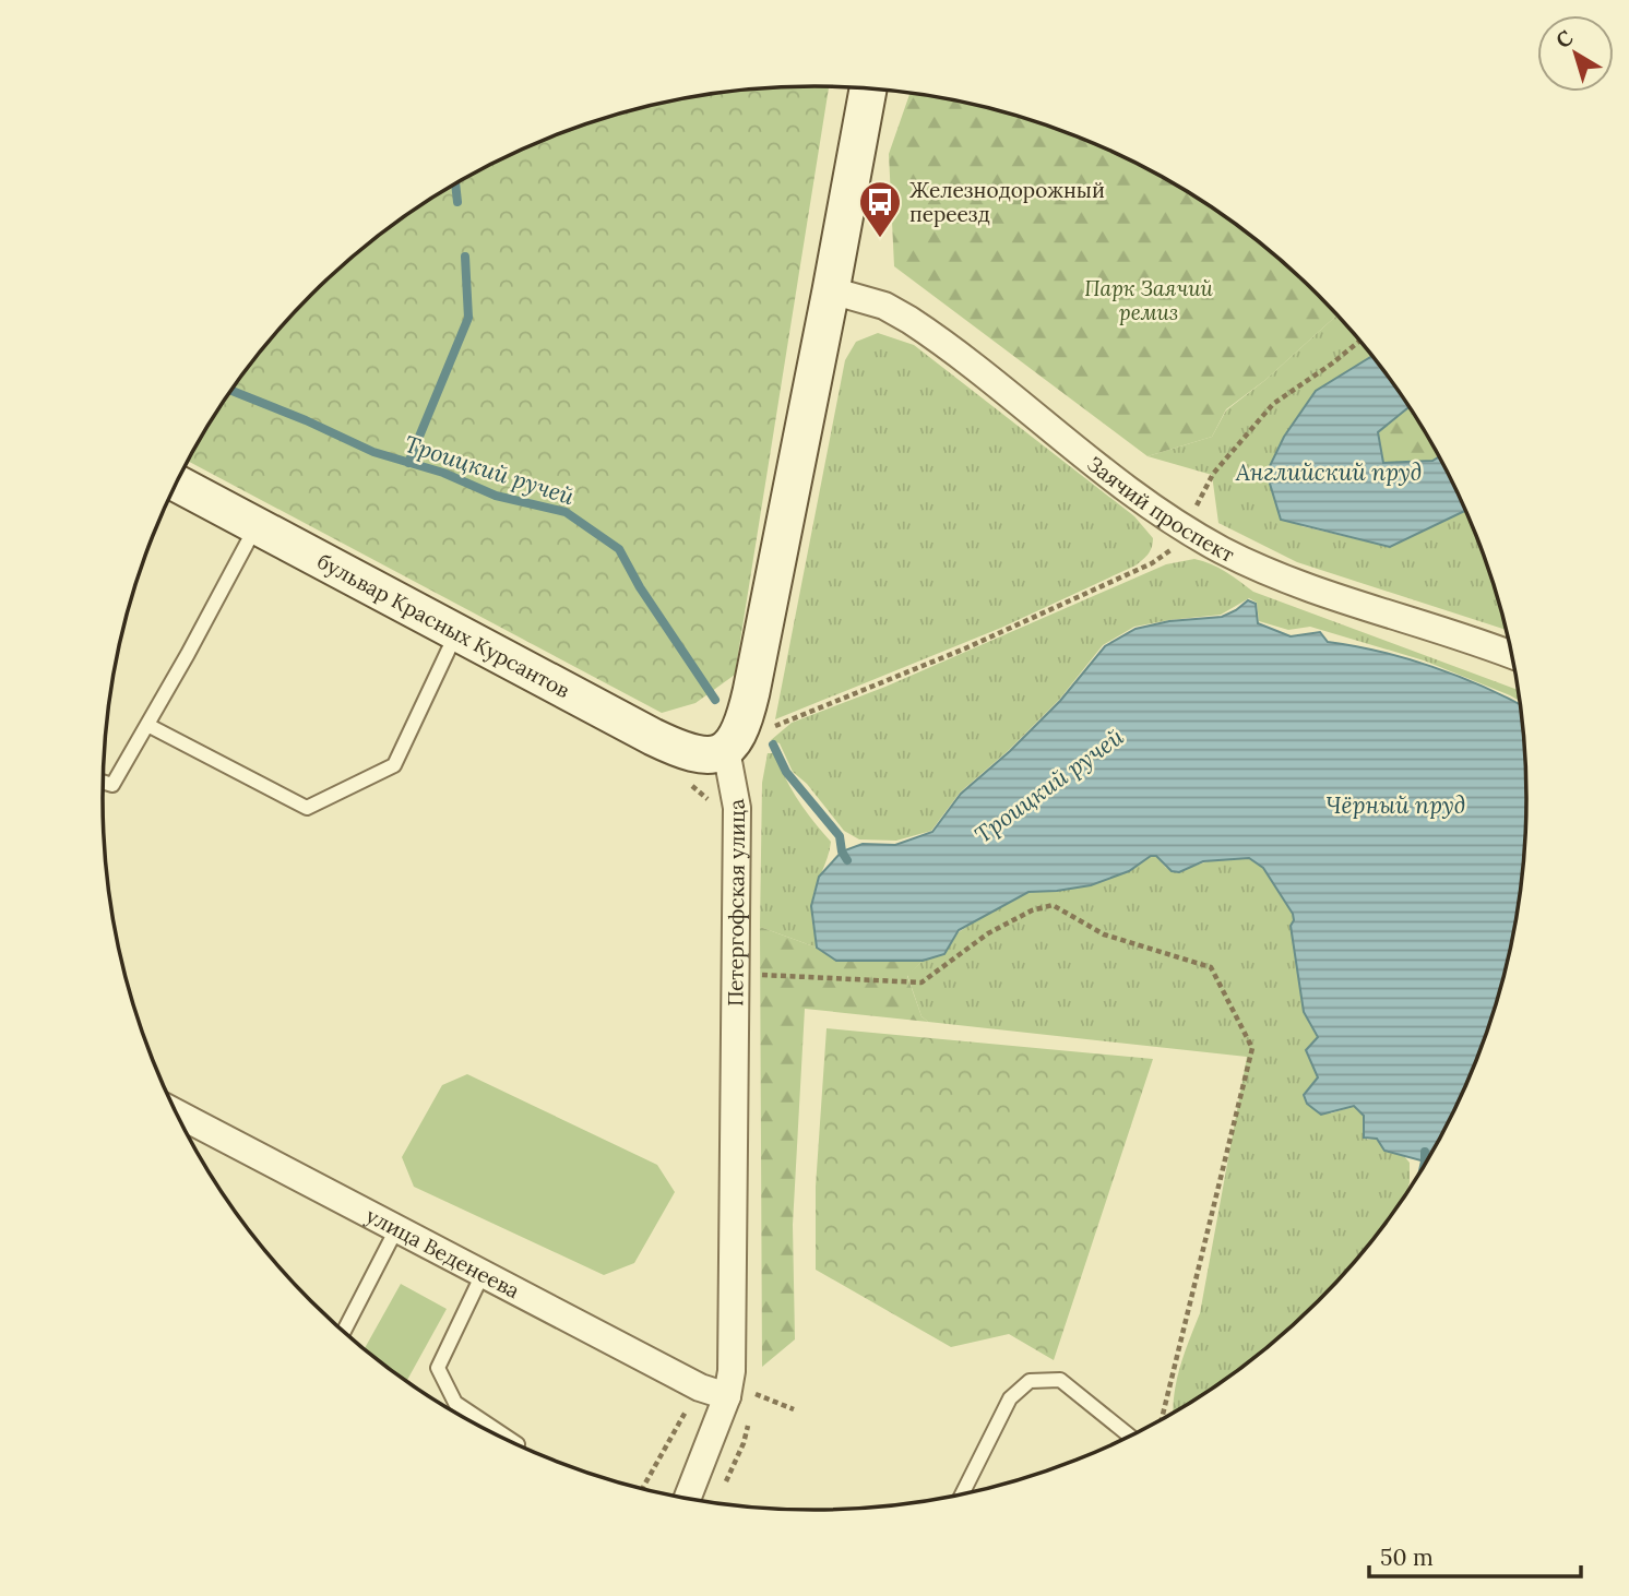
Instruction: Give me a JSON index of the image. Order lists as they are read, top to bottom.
{
  "streets": {
    "main road": ["бульвар Красных Курсантов"],
    "street": ["Заячий проспект", "Петергофская улица", "улица Веденеева"]
  },
  "crossings": [
    ["бульвар Красных Курсантов", "Петергофская улица"],
    ["Петергофская улица", "улица Веденеева"]
  ],
  "water": ["Троицкий ручей", "Английский пруд", "Чёрный пруд"],
  "parks": ["Парк Заячий ремиз"],
  "places": {
    "bus stop": ["Железнодорожный переезд"]
  },
  "scale_bar": "50 m",
  "north": "top left"
}
